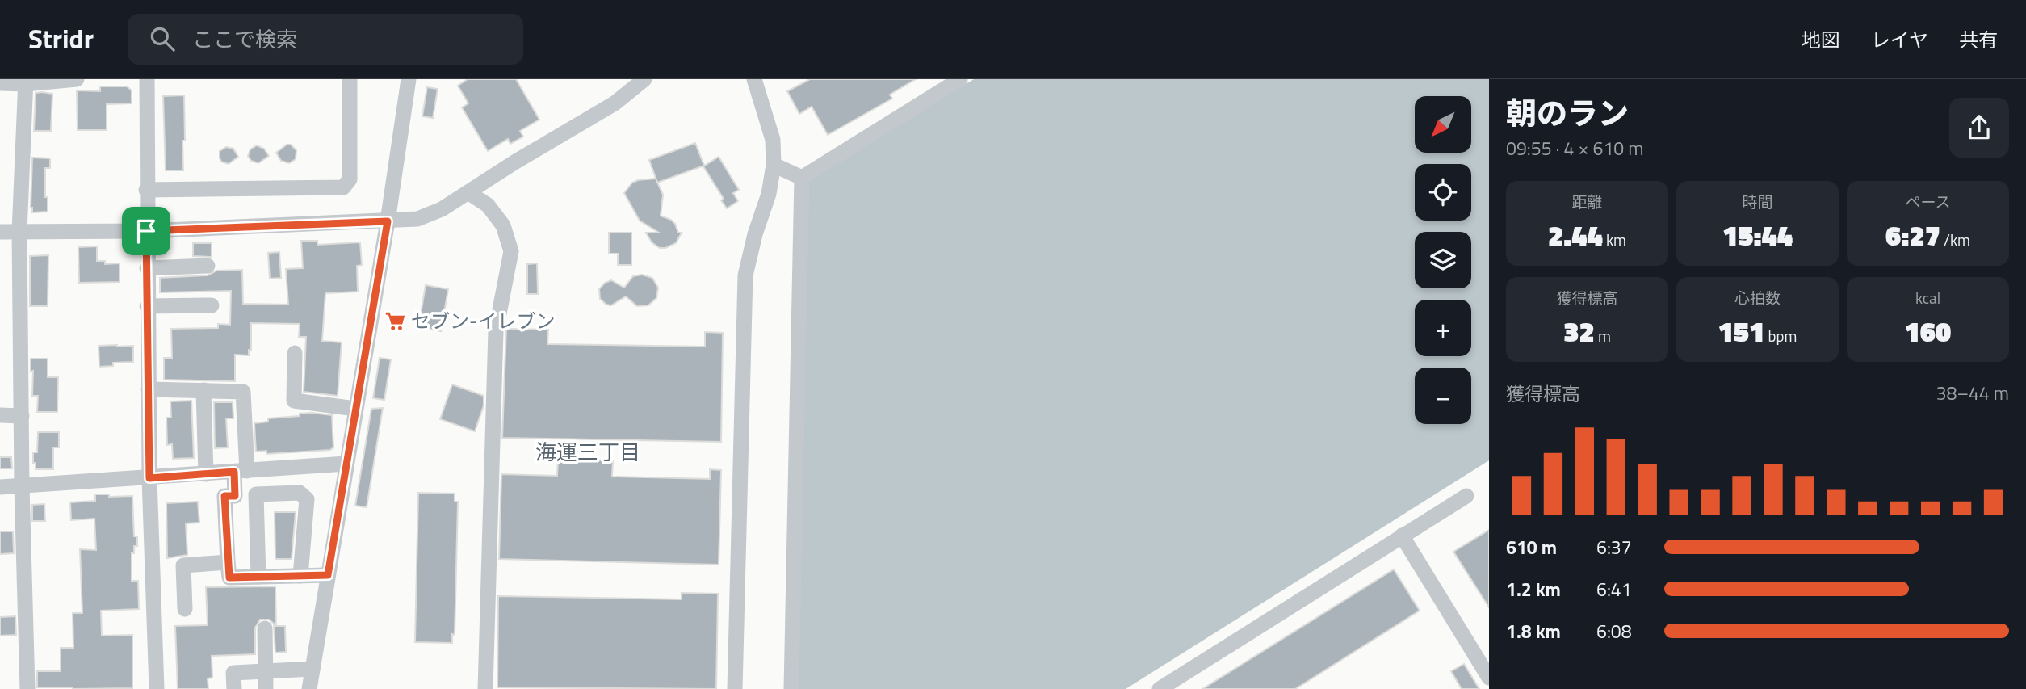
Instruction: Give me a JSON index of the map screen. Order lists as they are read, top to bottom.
{
  "districts": ["海運三丁目"],
  "places": {
    "supermarket": ["セブン-イレブン"]
  },
  "north": "bottom left",
  "page": {
    "header": "Stridr",
    "search": "ここで検索",
    "nav": ["地図", "レイヤ", "共有"],
    "heading": ["朝のラン", "09:55 · 4 × 610 m"],
    "map_buttons": ["+", "−"],
    "stats": [
      ["距離", "2.44 km"],
      ["時間", "15:44"],
      ["ペース", "6:27 /km"],
      ["獲得標高", "32 m"],
      ["心拍数", "151 bpm"],
      ["kcal", "160"]
    ],
    "chart": ["獲得標高", "38–44 m"],
    "list": [
      {
        "name": "610 m",
        "note": "6:37"
      },
      {
        "name": "1.2 km",
        "note": "6:41"
      },
      {
        "name": "1.8 km",
        "note": "6:08"
      }
    ]
  }
}
